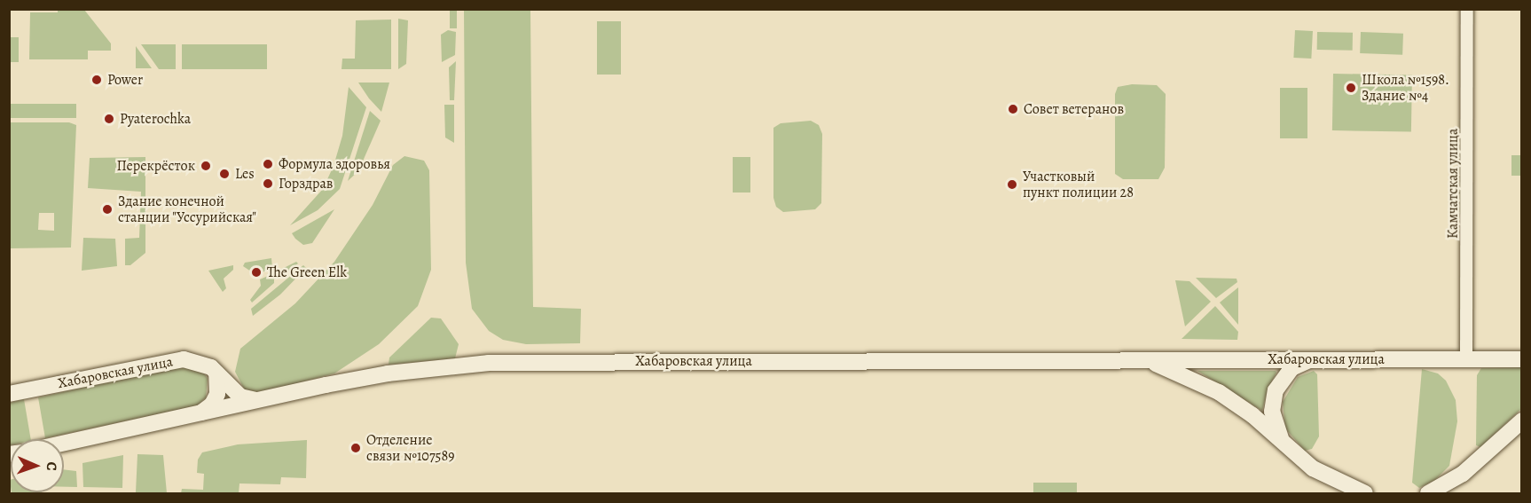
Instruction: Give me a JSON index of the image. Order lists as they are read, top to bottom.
{
  "streets": {
    "main road": ["Хабаровская улица"],
    "street": ["Камчатская улица"]
  },
  "crossings": [
    ["Камчатская улица", "Хабаровская улица"]
  ],
  "places": [
    "Power",
    "Школа №1598. Здание №4",
    "Совет ветеранов",
    "Pyaterochka",
    "Формула здоровья",
    "Перекрёсток",
    "Les",
    "Горздрав",
    "Участковый пункт полиции 28",
    "Здание конечной станции \"Уссурийская\"",
    "The Green Elk",
    "Отделение связи №107589"
  ],
  "north": "right"
}
